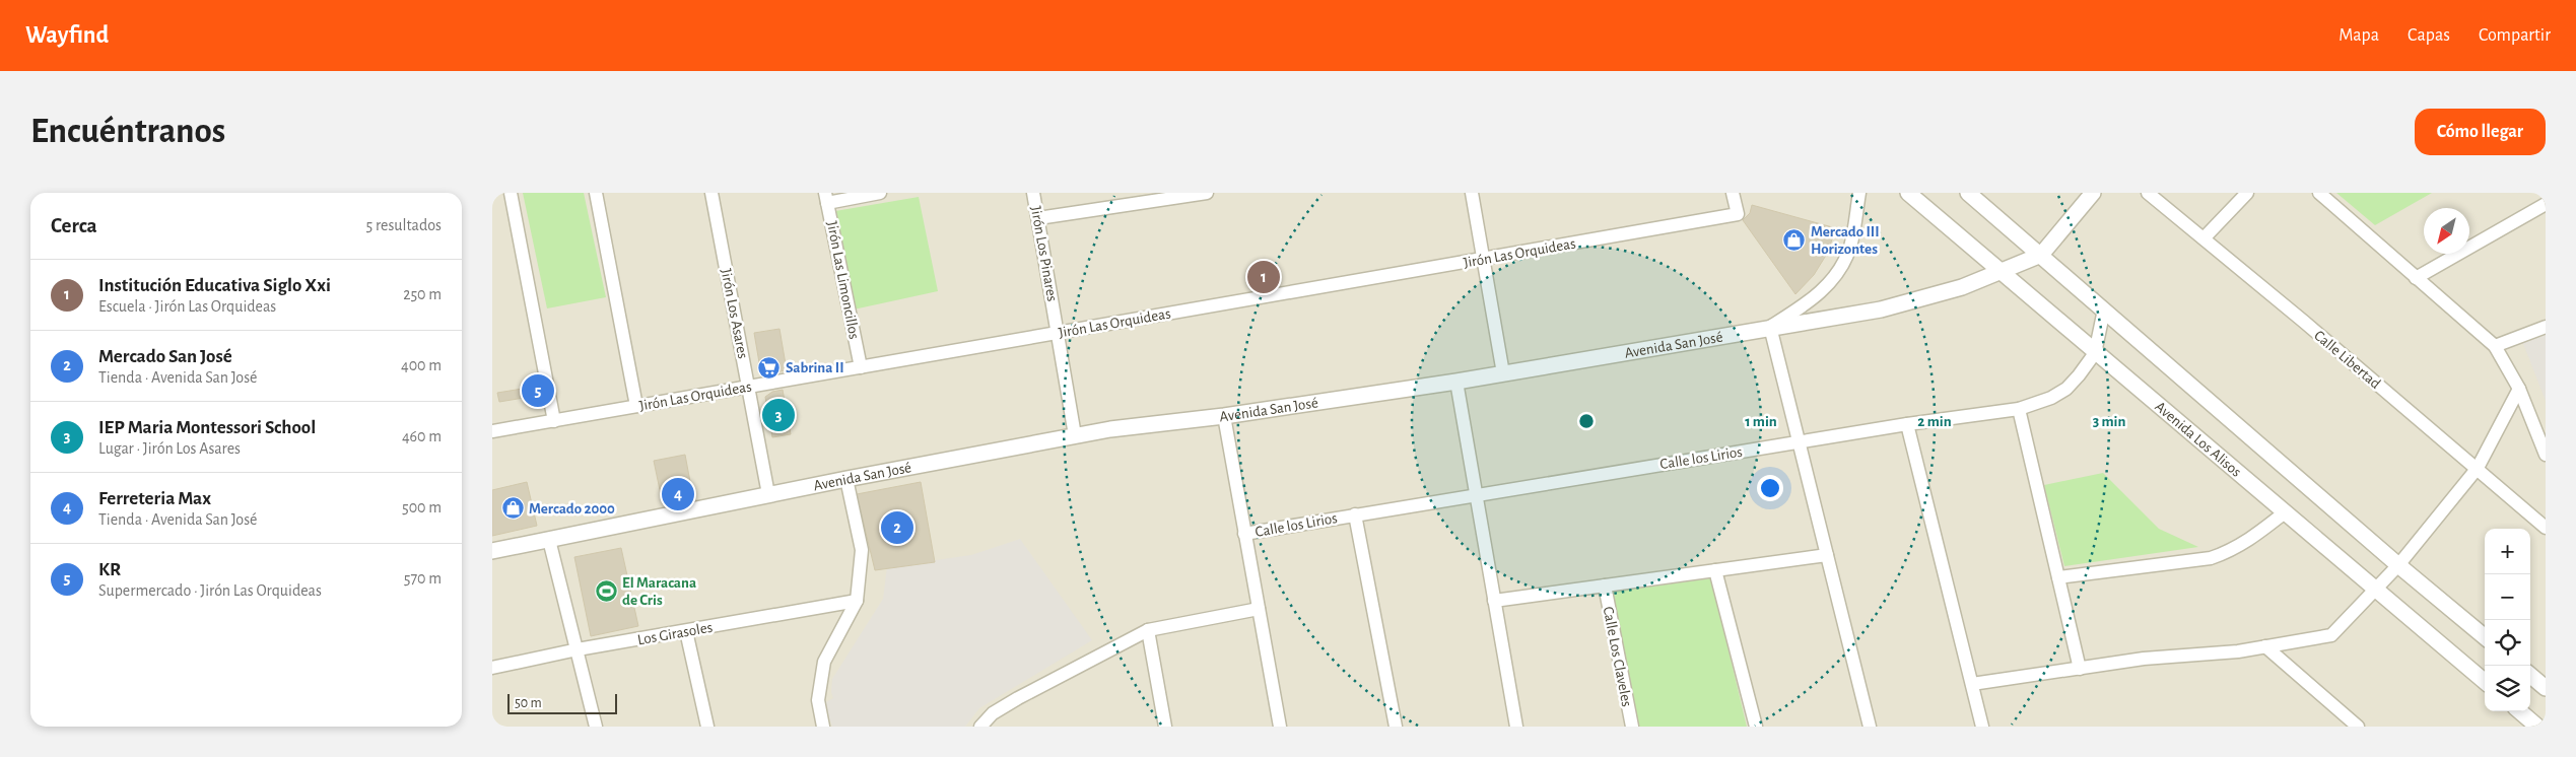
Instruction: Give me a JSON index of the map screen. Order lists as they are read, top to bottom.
{
  "streets": {
    "street": [
      "Jirón Las Orquideas",
      "Jirón Los Pinares",
      "Jirón Las Limoncillos",
      "Jirón Los Asares",
      "Avenida San José",
      "Calle Libertad",
      "Avenida Los Alisos",
      "Calle los Lirios",
      "Los Girasoles",
      "Calle Los Claveles"
    ]
  },
  "crossings": [
    ["Jirón Las Orquideas", "Jirón Los Pinares"],
    ["Jirón Las Orquideas", "Jirón Las Limoncillos"],
    ["Jirón Las Orquideas", "Jirón Los Asares"],
    ["Jirón Los Pinares", "Avenida San José"],
    ["Jirón Los Asares", "Avenida San José"],
    ["Avenida San José", "Avenida Los Alisos"],
    ["Avenida Los Alisos", "Calle los Lirios"]
  ],
  "places": {
    "shop": ["Mercado III Horizontes", "Mercado 2000"],
    "supermarket": ["Sabrina II"],
    "sports": ["El Maracana de Cris"]
  },
  "scale_bar": "50 m",
  "north": "bottom left",
  "page": {
    "header": "Wayfind",
    "nav": ["Mapa", "Capas", "Compartir"],
    "buttons": "Cómo llegar",
    "title": "Encuéntranos",
    "heading": ["Cerca", "5 resultados"],
    "list": [
      {
        "mark": "1",
        "name": "Institución Educativa Siglo Xxi",
        "note": "Escuela · Jirón Las Orquideas",
        "value": "250 m"
      },
      {
        "mark": "2",
        "name": "Mercado San José",
        "note": "Tienda · Avenida San José",
        "value": "400 m"
      },
      {
        "mark": "3",
        "name": "IEP Maria Montessori School",
        "note": "Lugar · Jirón Los Asares",
        "value": "460 m"
      },
      {
        "mark": "4",
        "name": "Ferreteria Max",
        "note": "Tienda · Avenida San José",
        "value": "500 m"
      },
      {
        "mark": "5",
        "name": "KR",
        "note": "Supermercado · Jirón Las Orquideas",
        "value": "570 m"
      }
    ],
    "pins": [
      "1",
      "5",
      "3",
      "4",
      "2"
    ],
    "map_buttons": ["+", "−"],
    "scale": "50 m"
  },
  "rings": ["1 min", "2 min", "3 min"]
}
